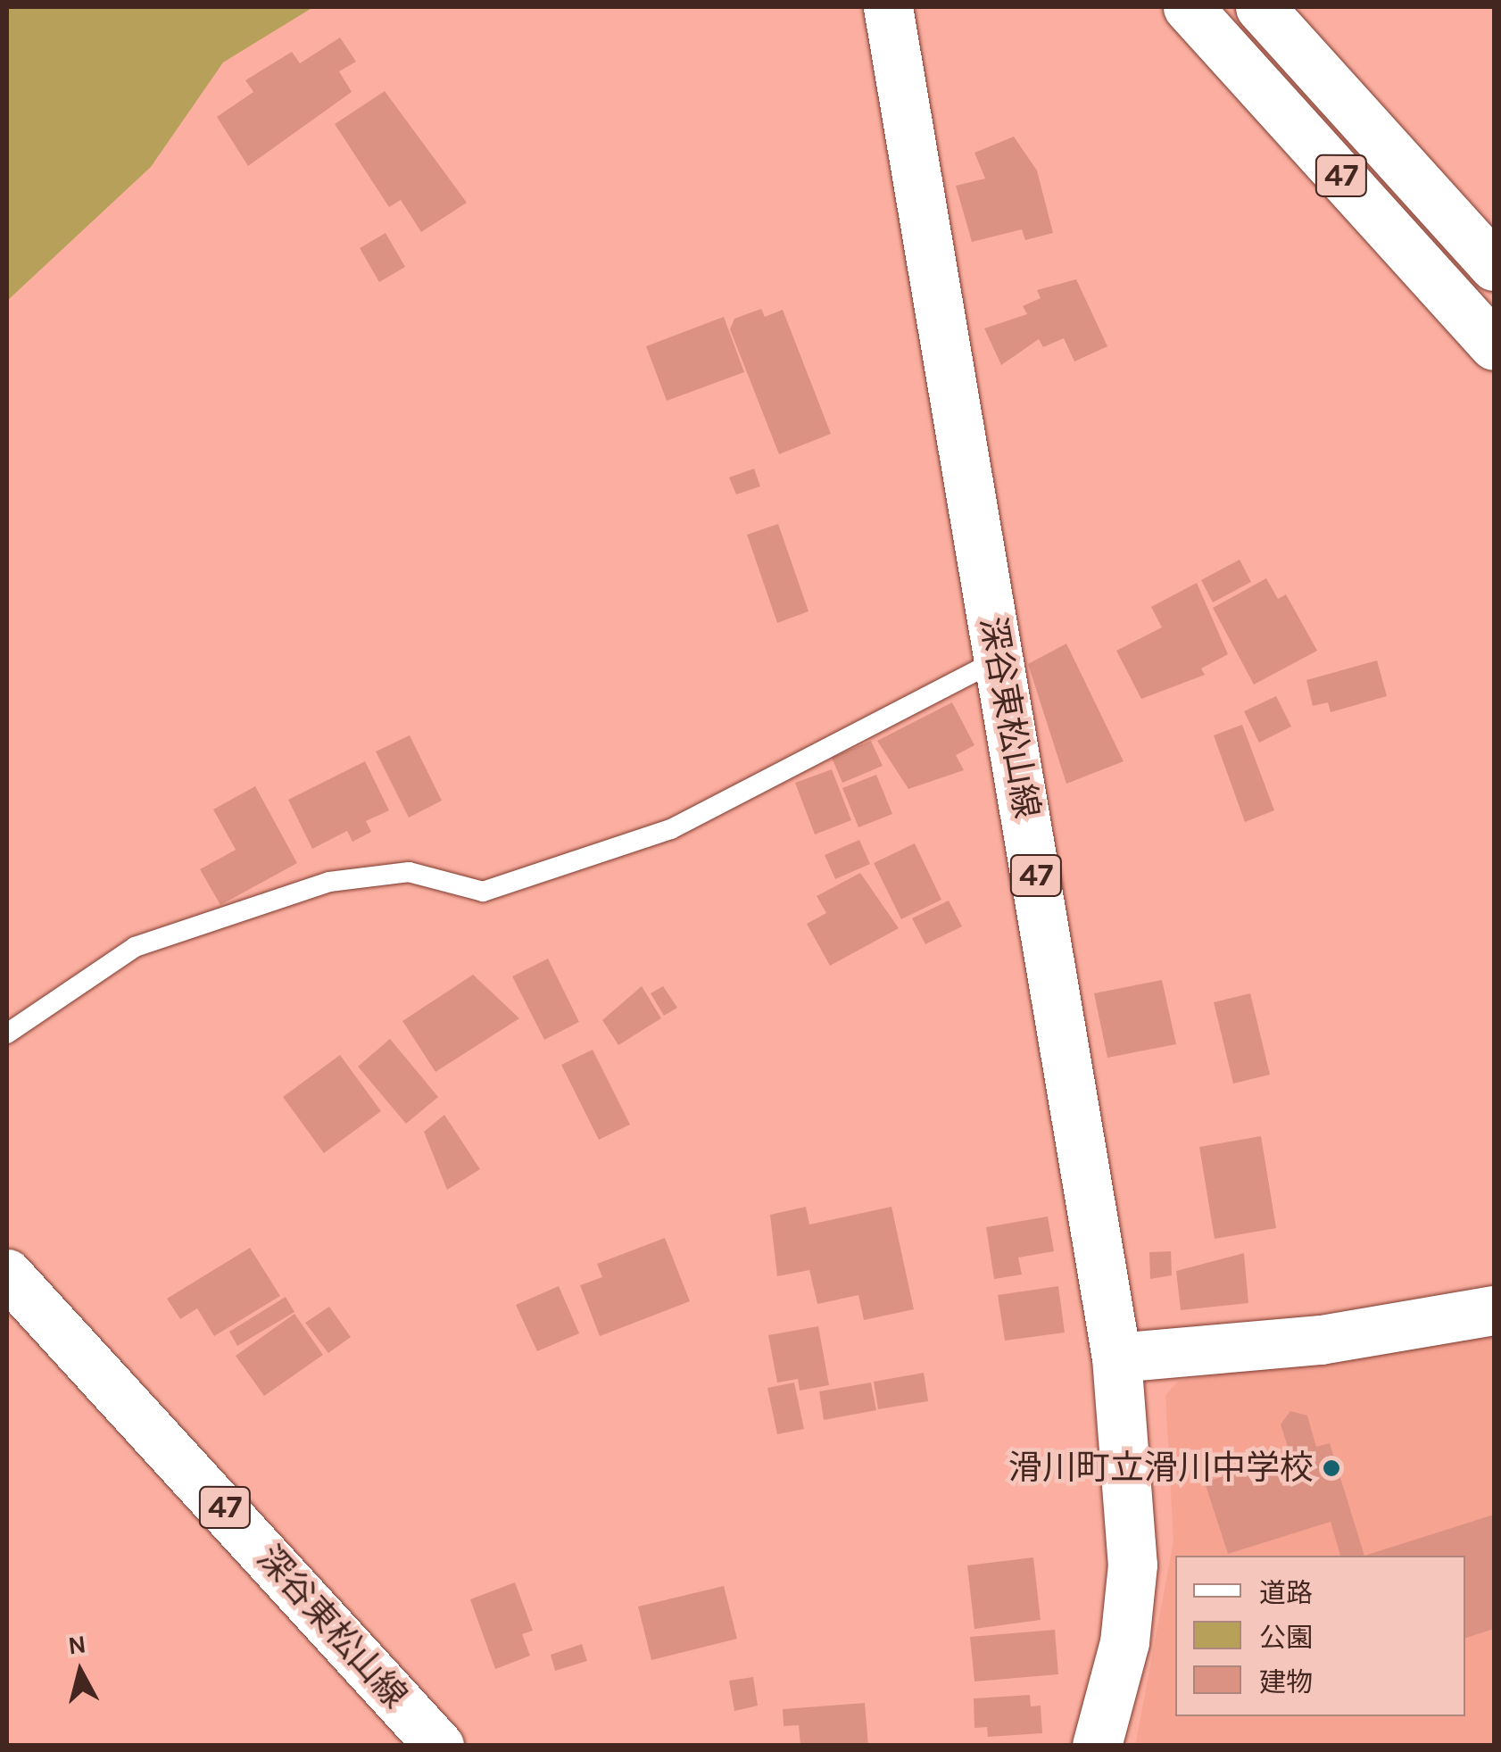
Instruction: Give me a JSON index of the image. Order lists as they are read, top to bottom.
{
  "streets": {
    "main road": ["47", "深谷東松山線"]
  },
  "places": ["滑川町立滑川中学校"],
  "legend": ["道路", "公園", "建物"],
  "north": "top"
}
